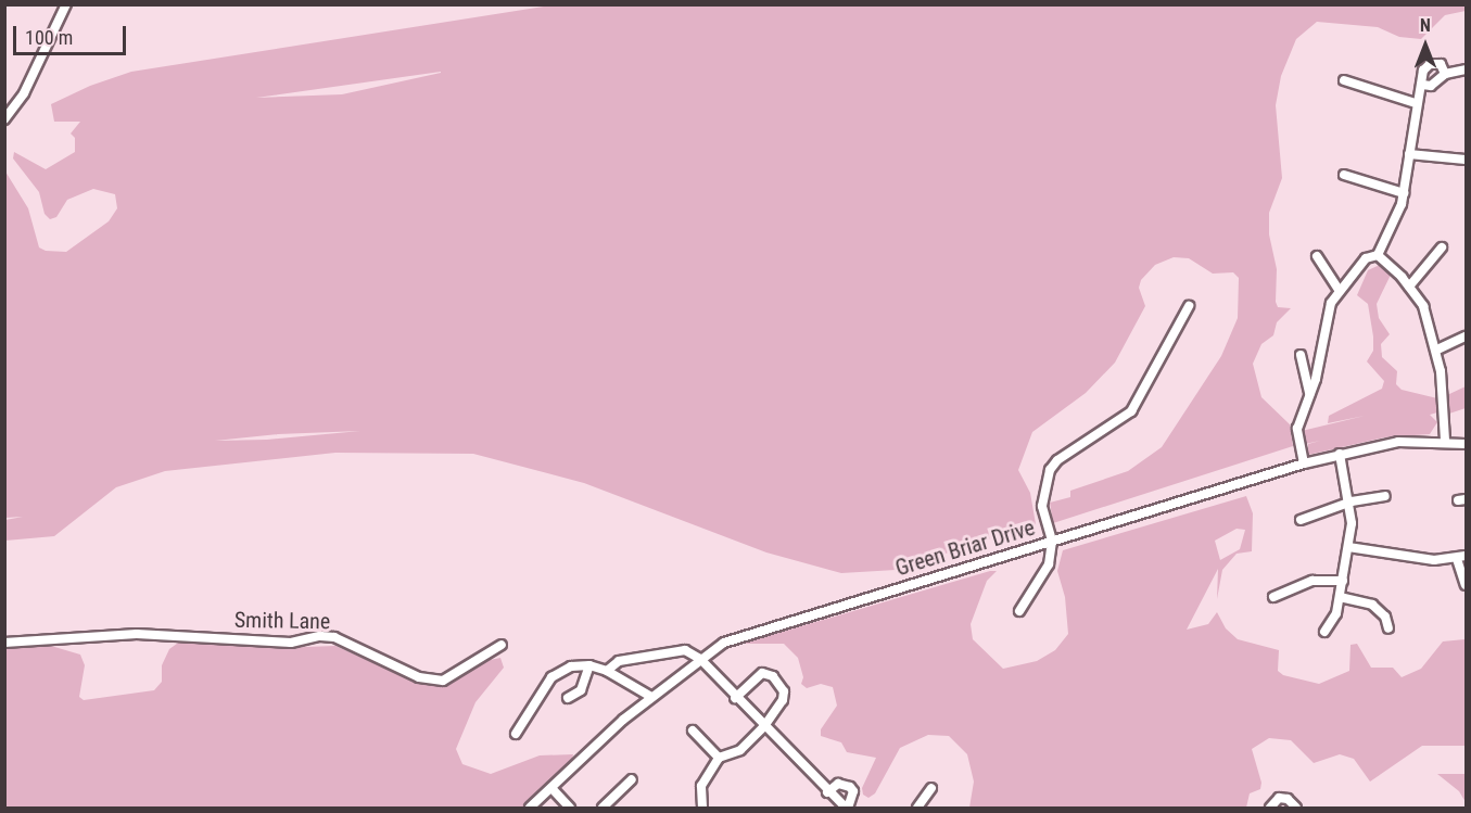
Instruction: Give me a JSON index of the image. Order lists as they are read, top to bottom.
{
  "streets": {
    "street": ["Green Briar Drive", "Smith Lane"]
  },
  "scale_bar": "100 m",
  "north": "top"
}
